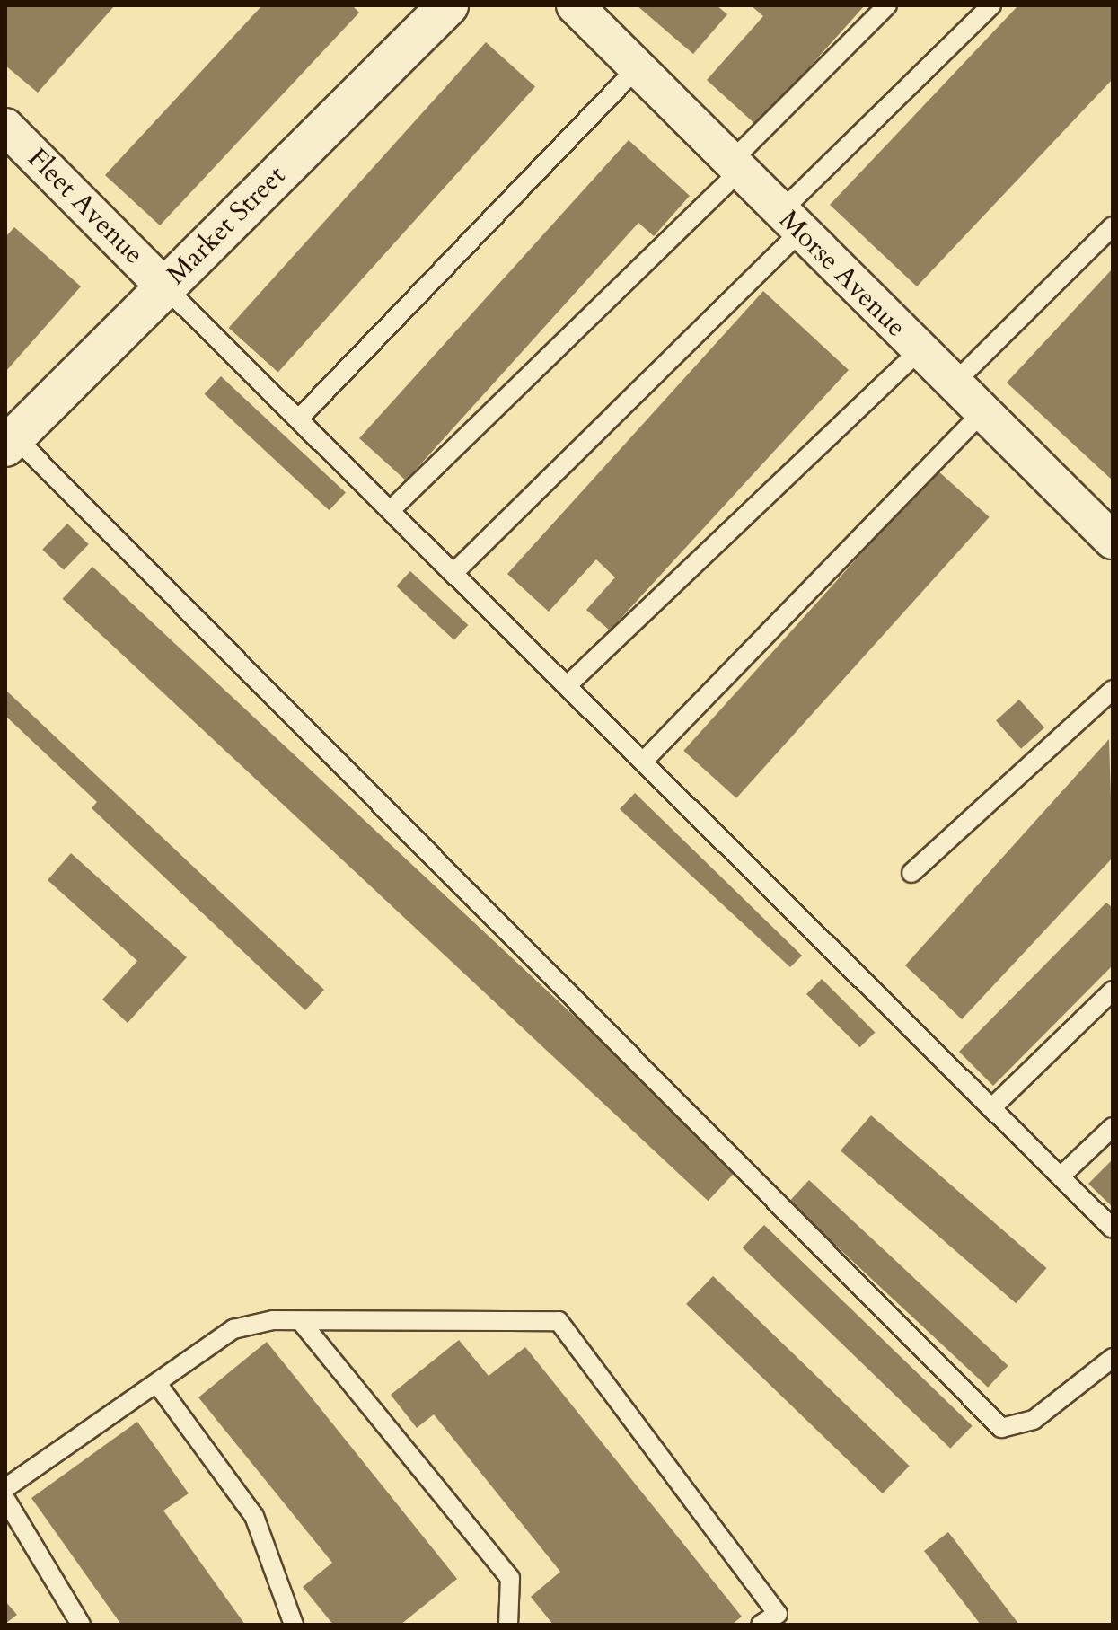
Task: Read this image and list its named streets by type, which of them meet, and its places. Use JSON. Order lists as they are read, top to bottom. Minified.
{"streets":{"street":["Fleet Avenue","Market Street","Morse Avenue"]},"crossings":[["Fleet Avenue","Market Street"]]}
